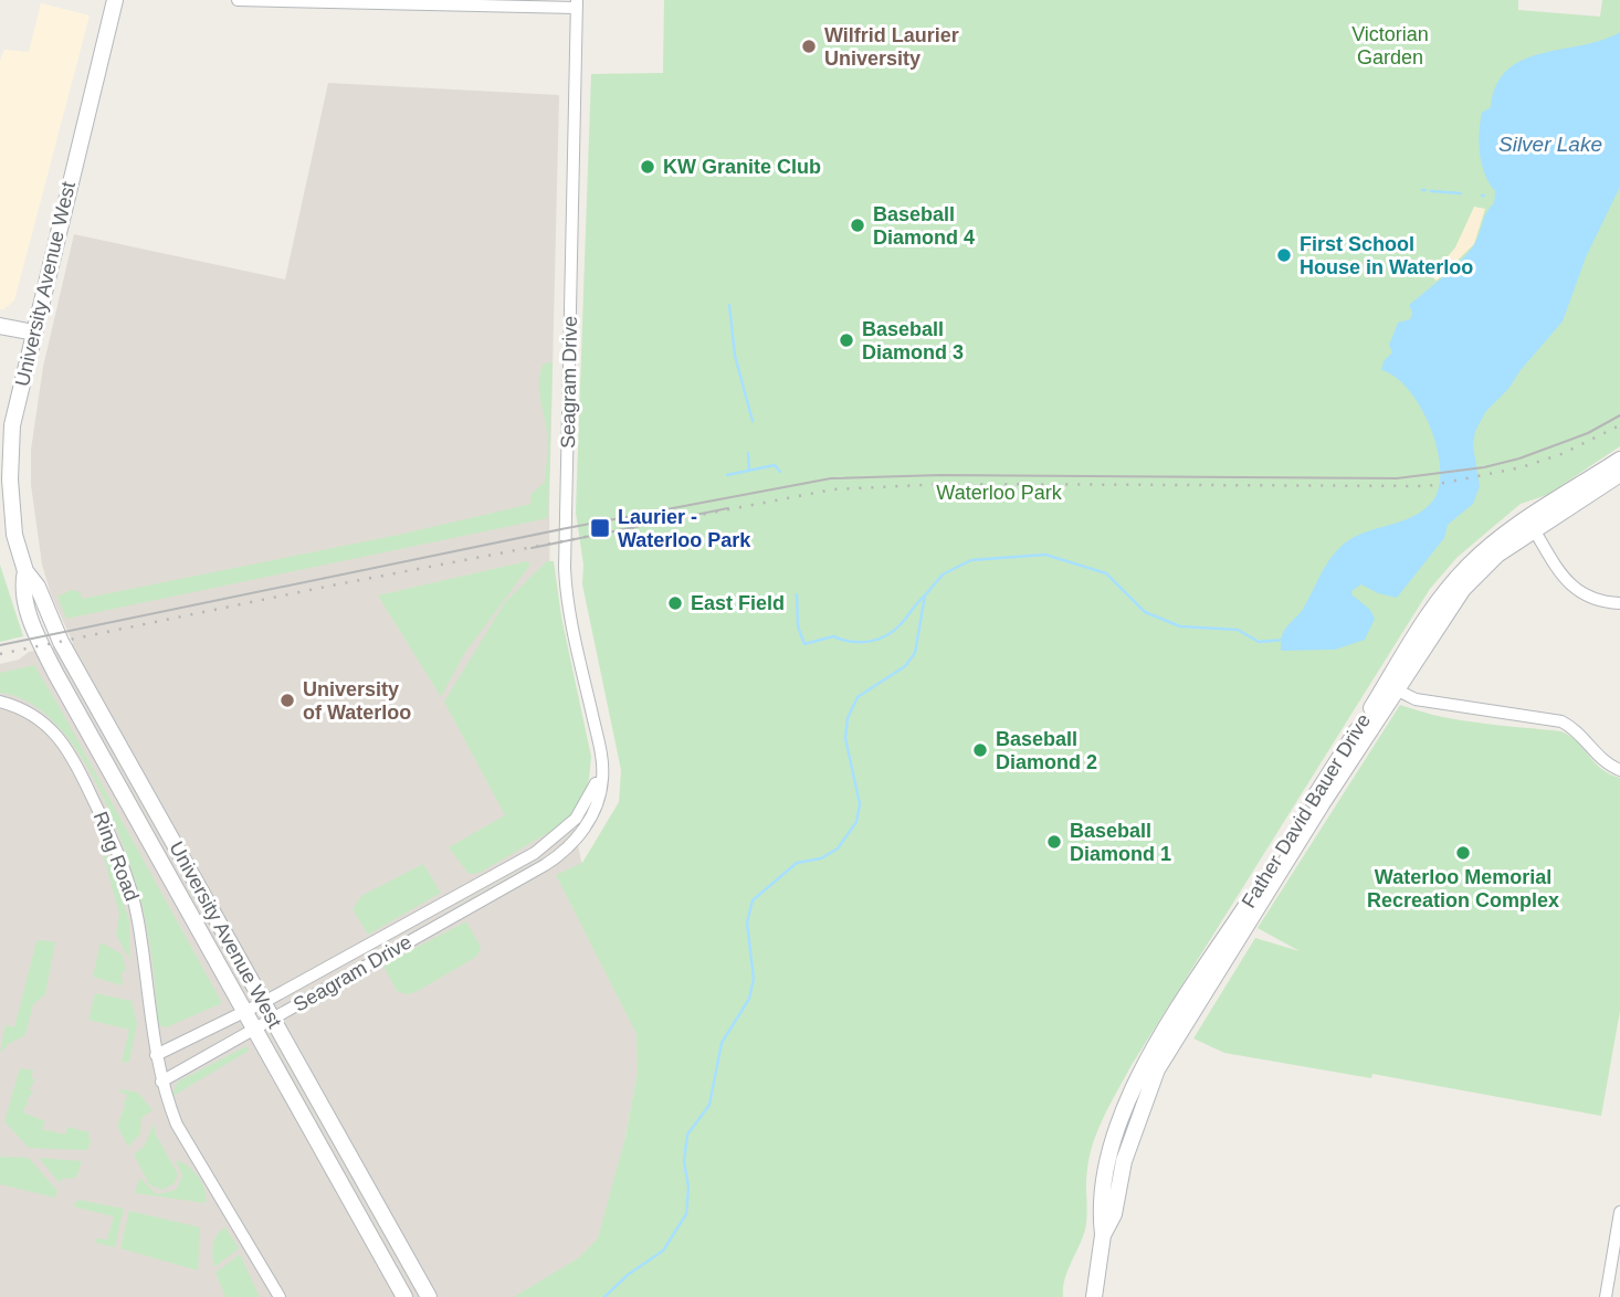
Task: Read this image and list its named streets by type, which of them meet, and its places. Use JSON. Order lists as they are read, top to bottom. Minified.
{"streets":{"main road":["University Avenue West","Father David Bauer Drive"],"street":["Seagram Drive","Ring Road"]},"crossings":[["University Avenue West","Seagram Drive"]],"water":["Silver Lake"],"parks":["Victorian Garden","Waterloo Park"],"places":{"other":["Wilfrid Laurier University","KW Granite Club","Baseball Diamond 4","First School House in Waterloo","Baseball Diamond 3","East Field","University of Waterloo","Baseball Diamond 2","Baseball Diamond 1","Waterloo Memorial Recreation Complex"],"transit":["Laurier - Waterloo Park"]}}
